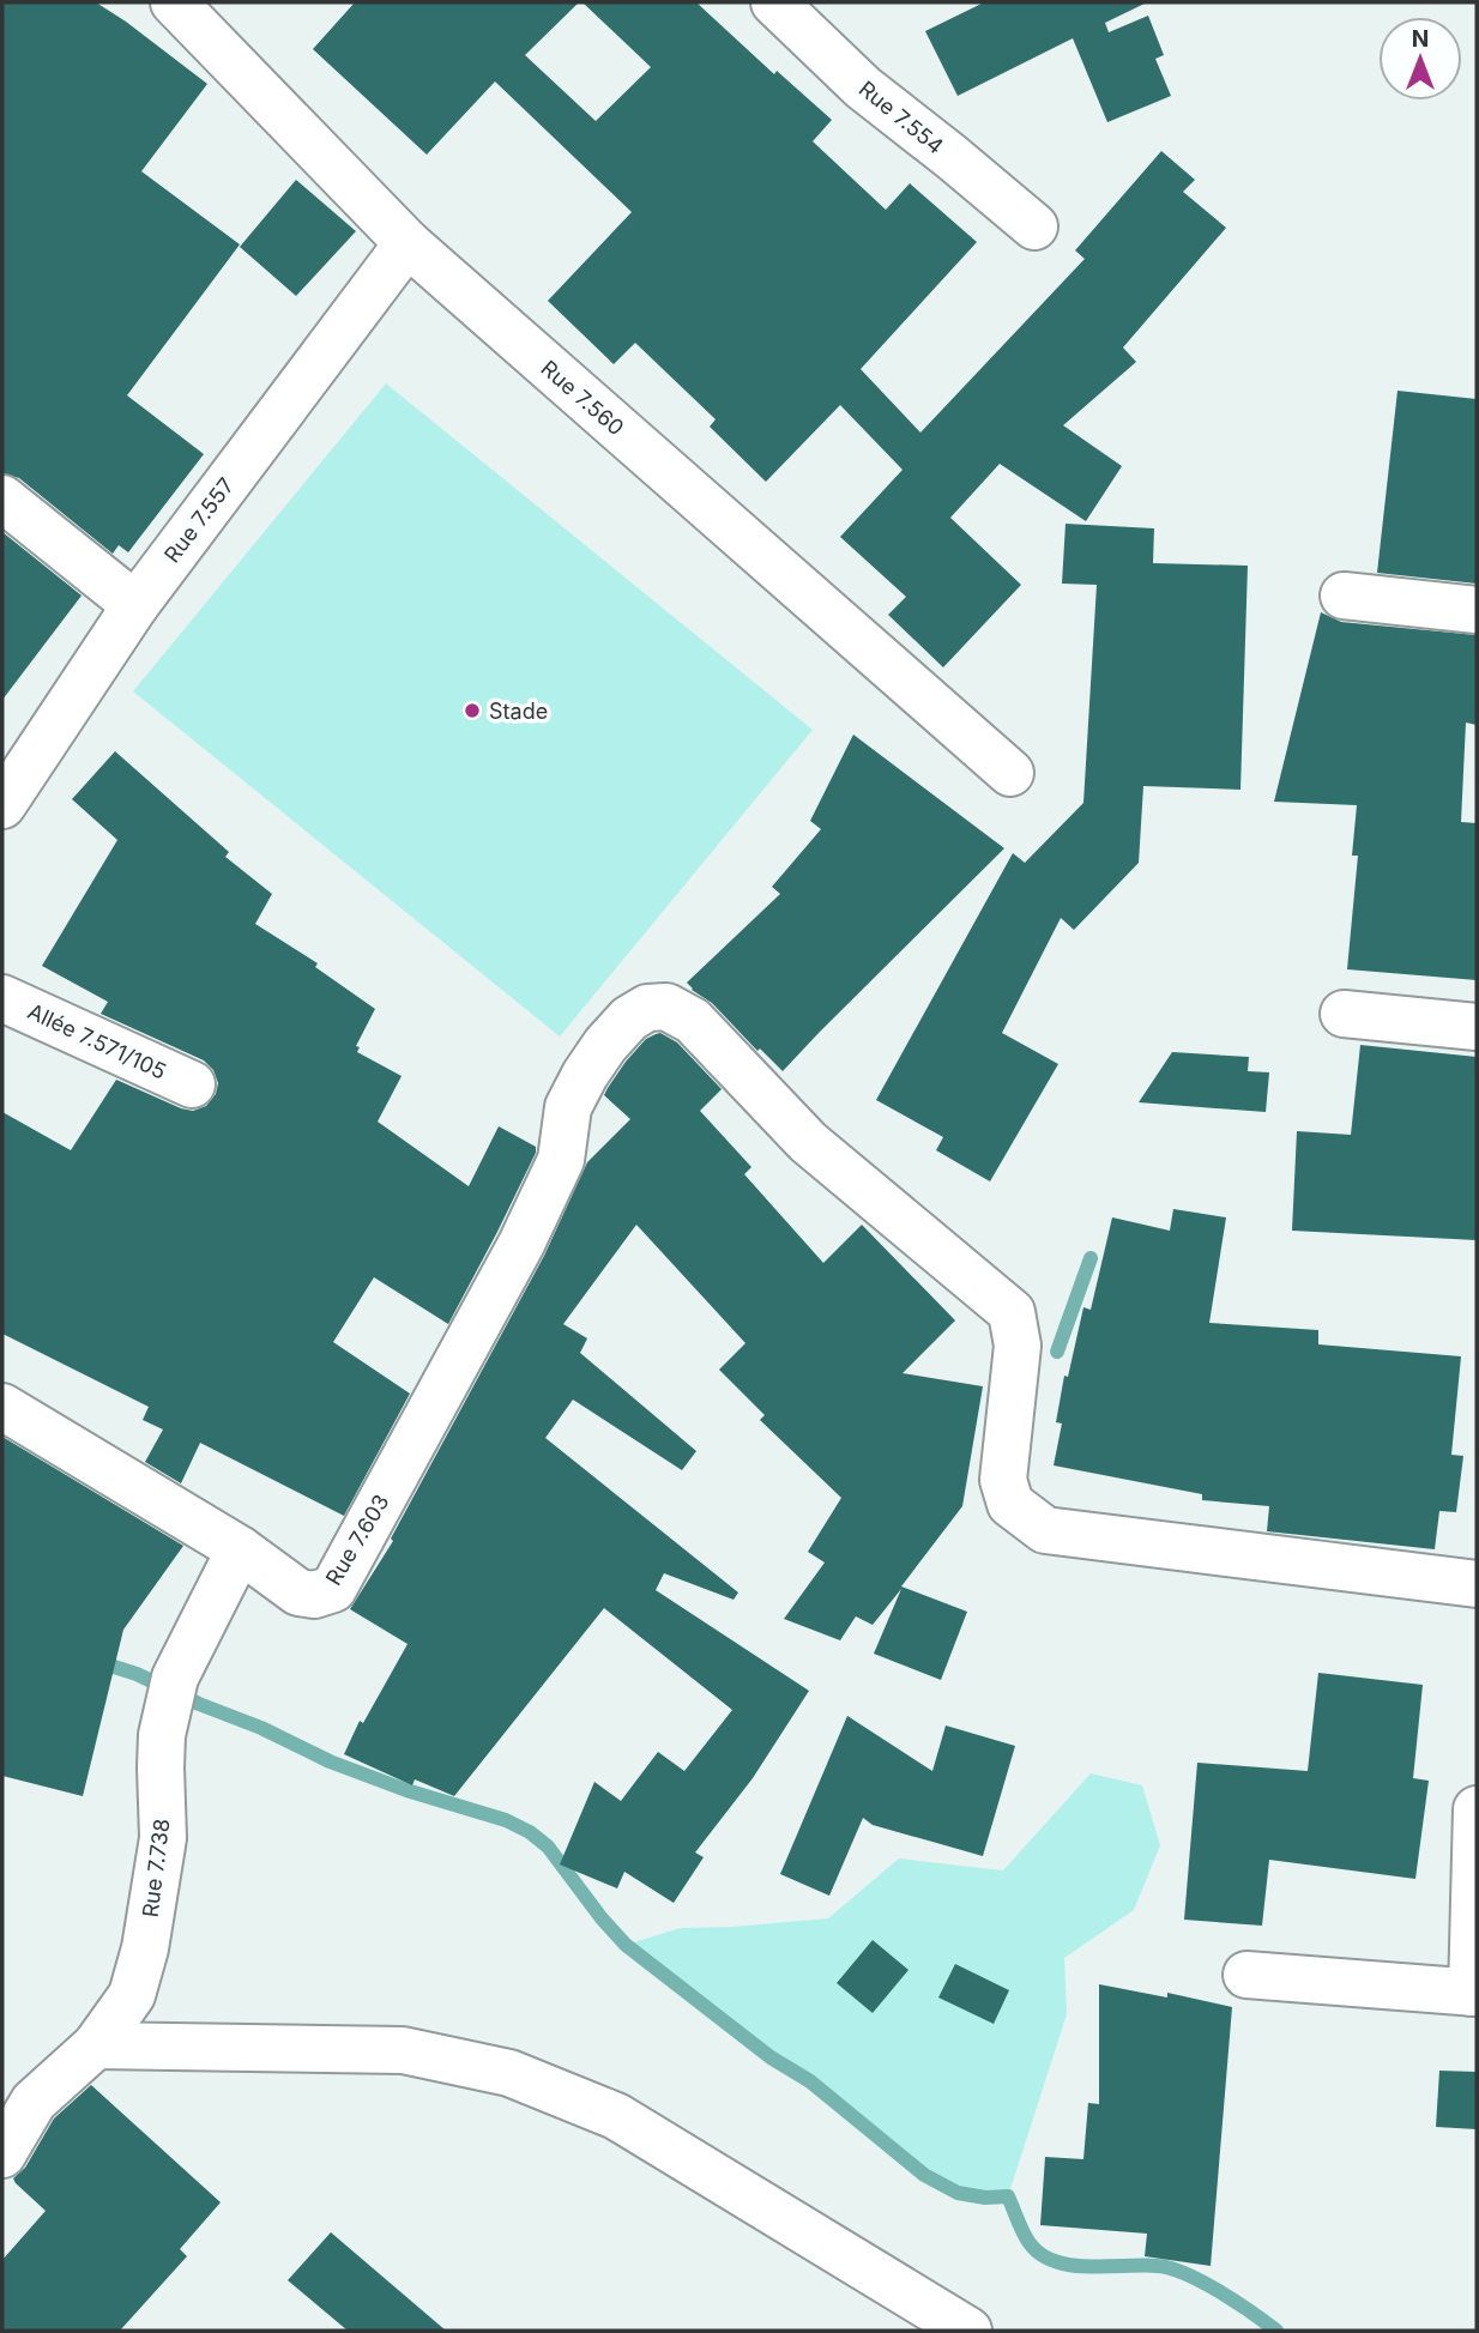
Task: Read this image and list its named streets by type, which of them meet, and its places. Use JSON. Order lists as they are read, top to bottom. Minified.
{"streets":{"street":["Rue 7.554","Rue 7.560","Rue 7.557","Allée 7.571/105","Rue 7.603","Rue 7.738"]},"crossings":[["Rue 7.560","Rue 7.557"],["Rue 7.603","Rue 7.738"]],"places":["Stade"],"north":"top"}
